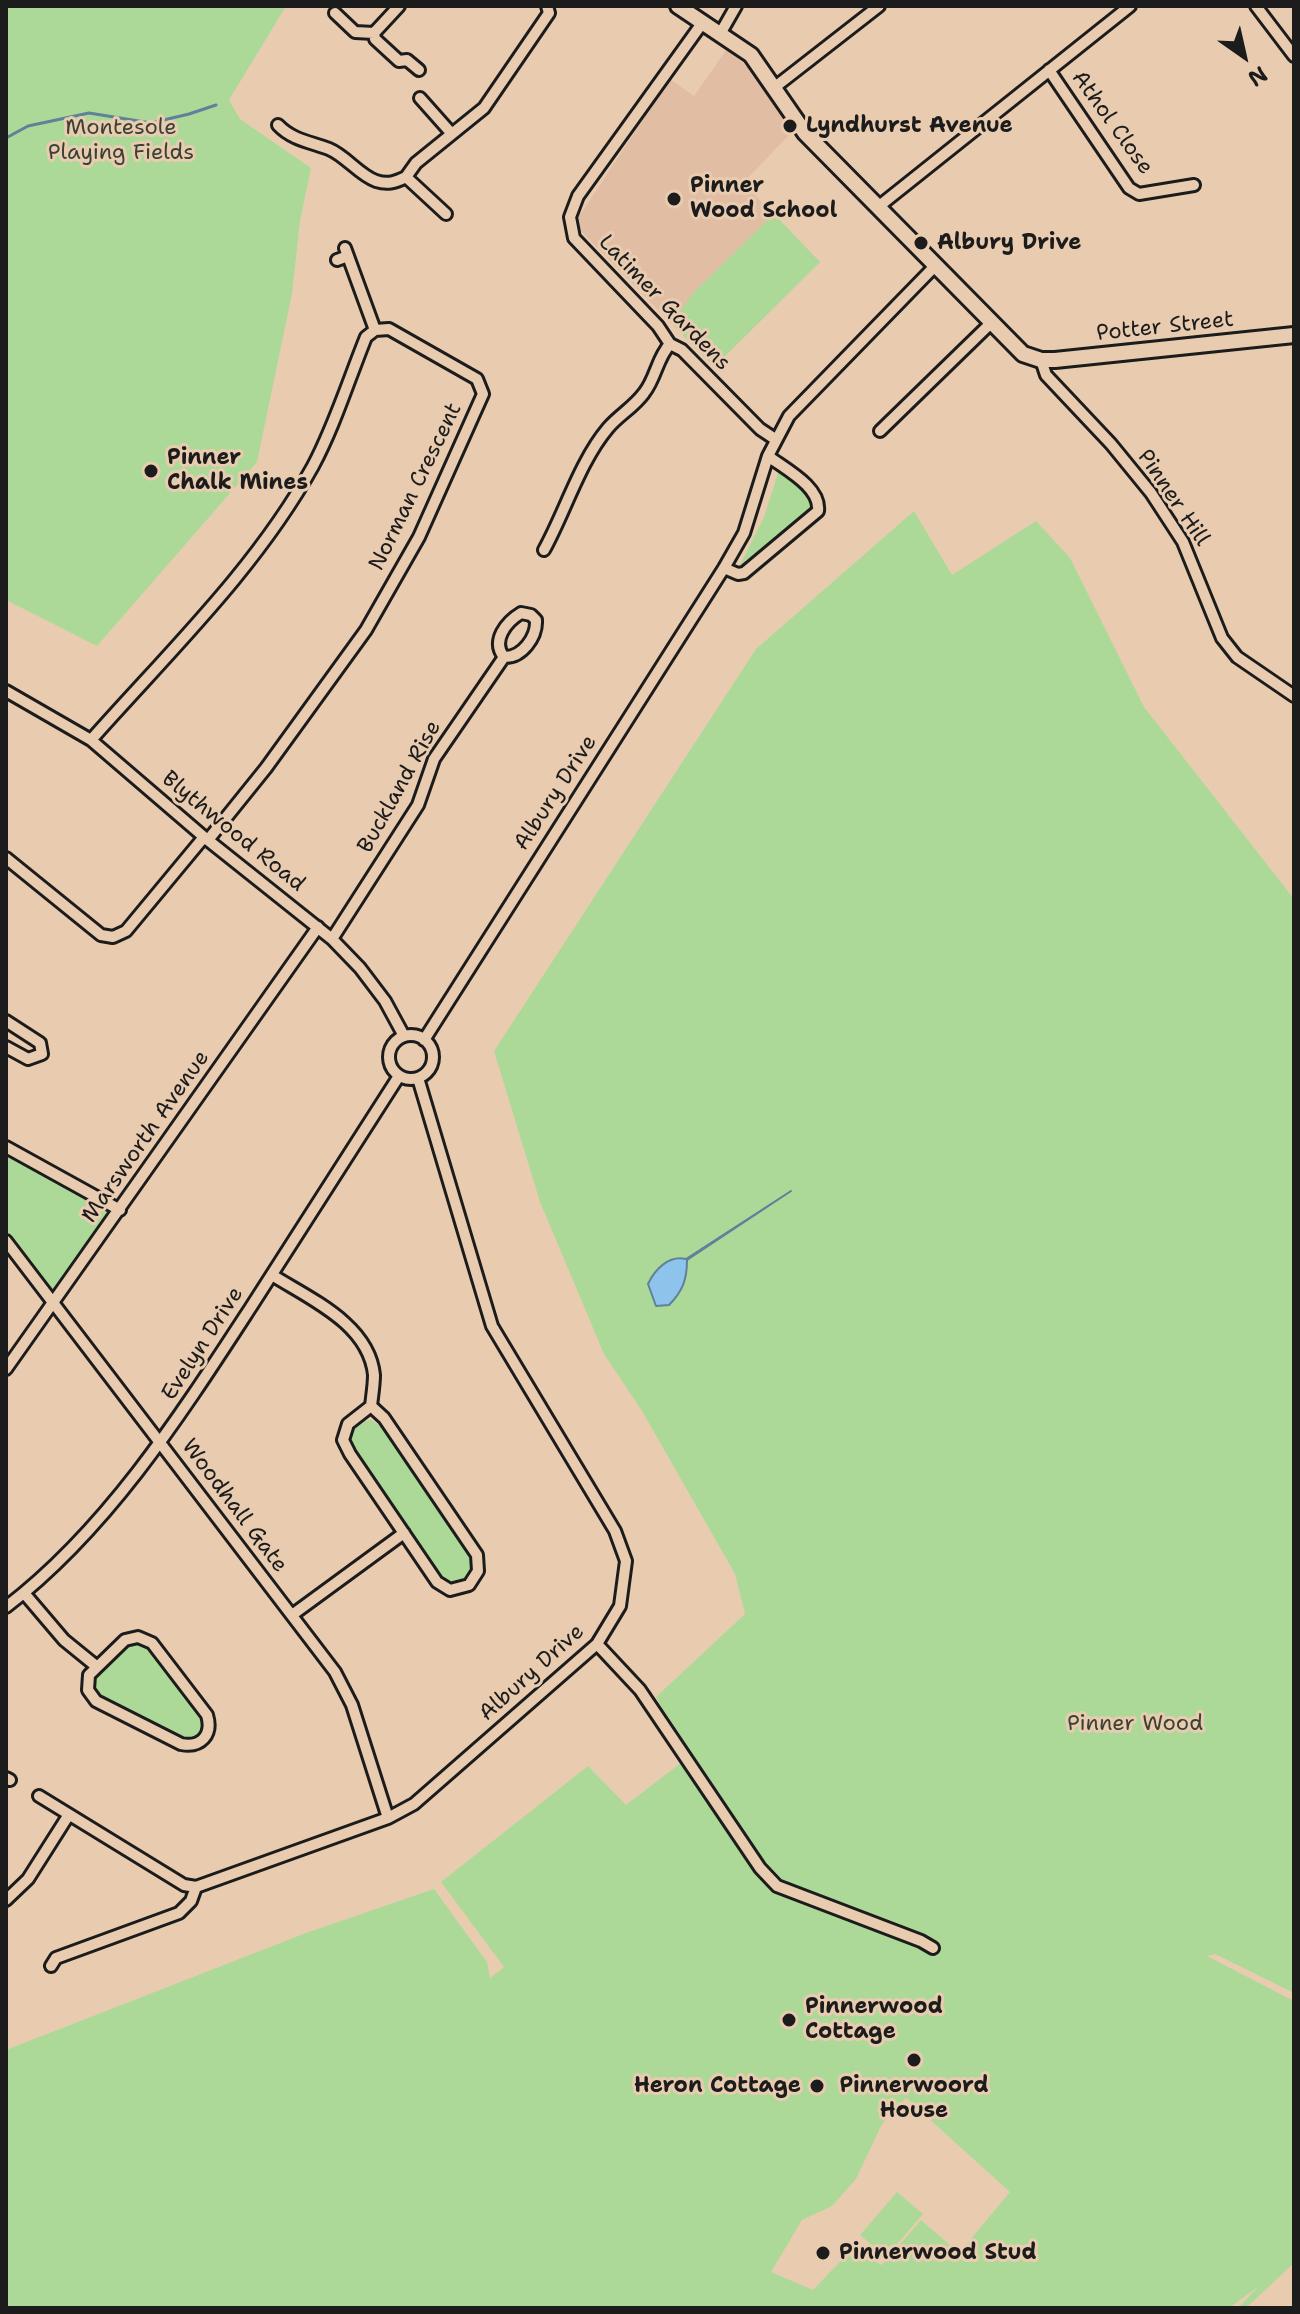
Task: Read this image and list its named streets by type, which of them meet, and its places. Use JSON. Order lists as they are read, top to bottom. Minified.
{"streets":{"street":["Athol Close","Latimer Gardens","Potter Street","Norman Crescent","Pinner Hill","Buckland Rise","Albury Drive","Blythwood Road","Marsworth Avenue","Evelyn Drive","Woodhall Gate"]},"crossings":[["Latimer Gardens","Albury Drive"],["Potter Street","Pinner Hill"],["Norman Crescent","Blythwood Road"],["Buckland Rise","Blythwood Road"],["Albury Drive","Blythwood Road"],["Albury Drive","Evelyn Drive"],["Albury Drive","Woodhall Gate"],["Blythwood Road","Marsworth Avenue"],["Blythwood Road","Evelyn Drive"],["Marsworth Avenue","Woodhall Gate"],["Evelyn Drive","Woodhall Gate"]],"parks":["Montesole Playing Fields","Pinner Wood"],"places":["Lyndhurst Avenue","Pinner Wood School","Albury Drive","Pinner Chalk Mines","Pinnerwood Cottage","Pinnerwoord House","Heron Cottage","Pinnerwood Stud"],"north":"bottom right"}
